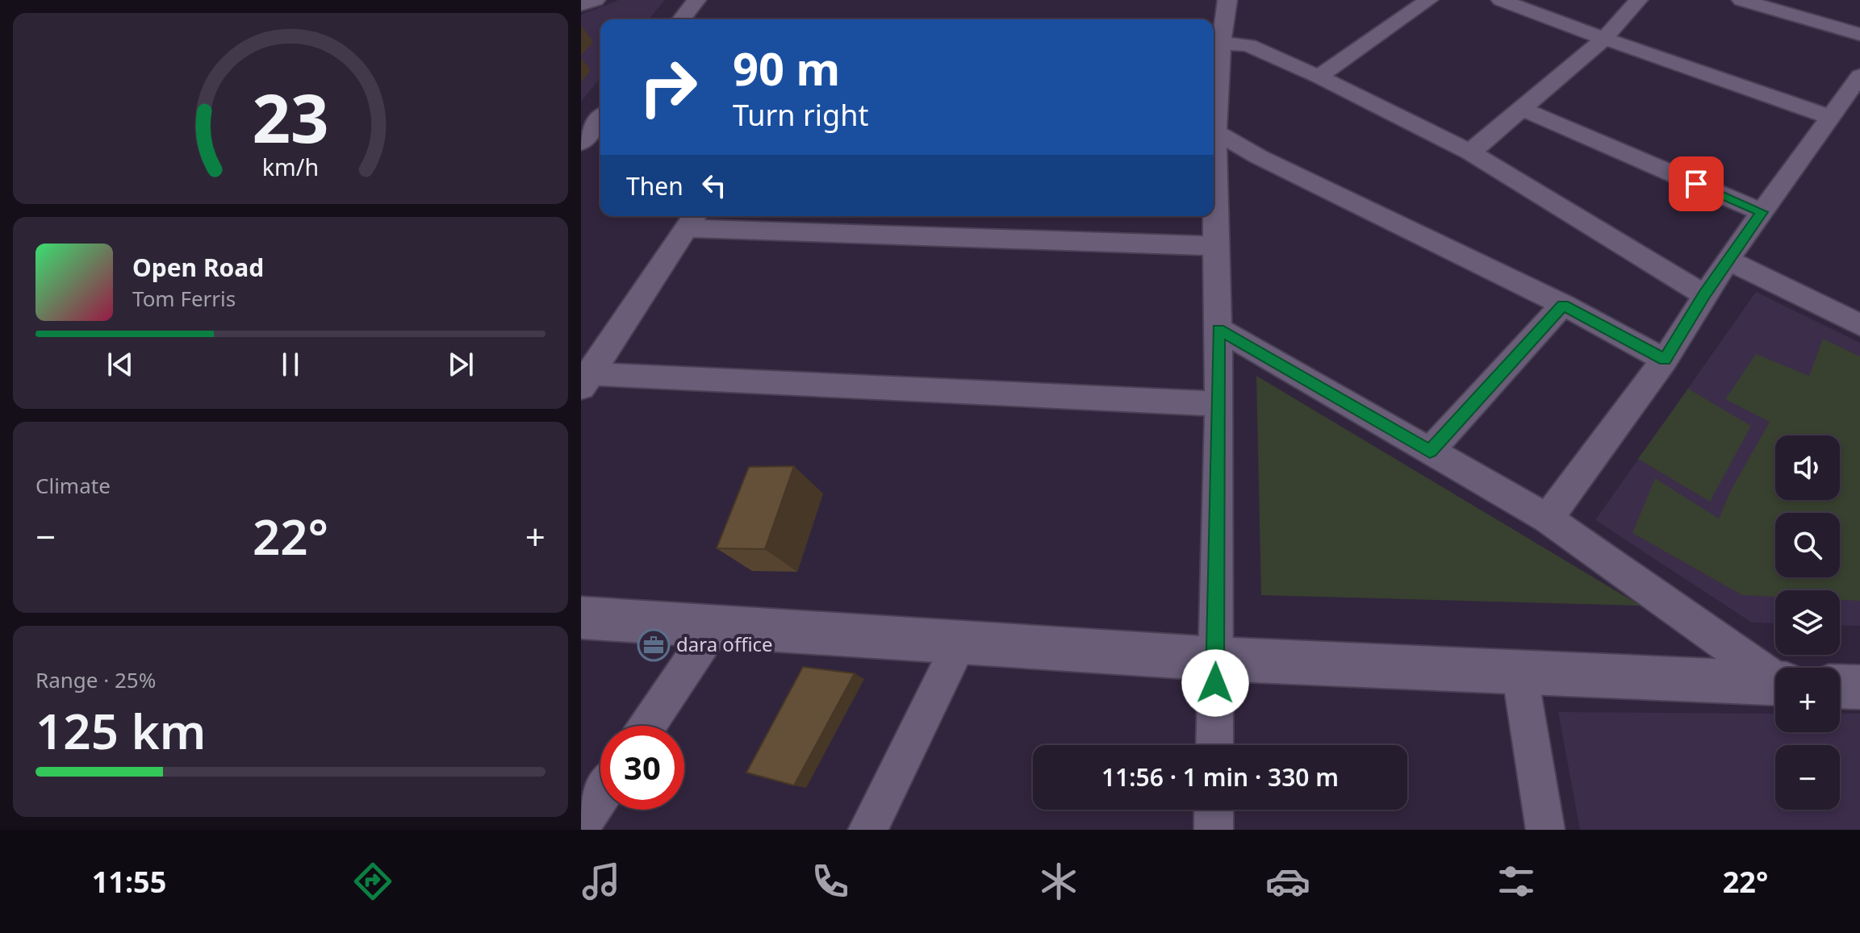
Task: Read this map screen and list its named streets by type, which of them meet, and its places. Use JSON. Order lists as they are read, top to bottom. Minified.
{"places":{"office":["dara office"]},"page":{"turn":["90 m","Turn right"],"then":"Then","song":["Open Road","Tom Ferris"],"tile":["Climate",["Range · 25%","125 km"]],"map_buttons":["+","−"],"heat":["−","22°","+"],"limit":"30","trip":"11:56 · 1 min · 330 m","tabs":["11:55","22°"],"gauge":["23","km/h"]}}
